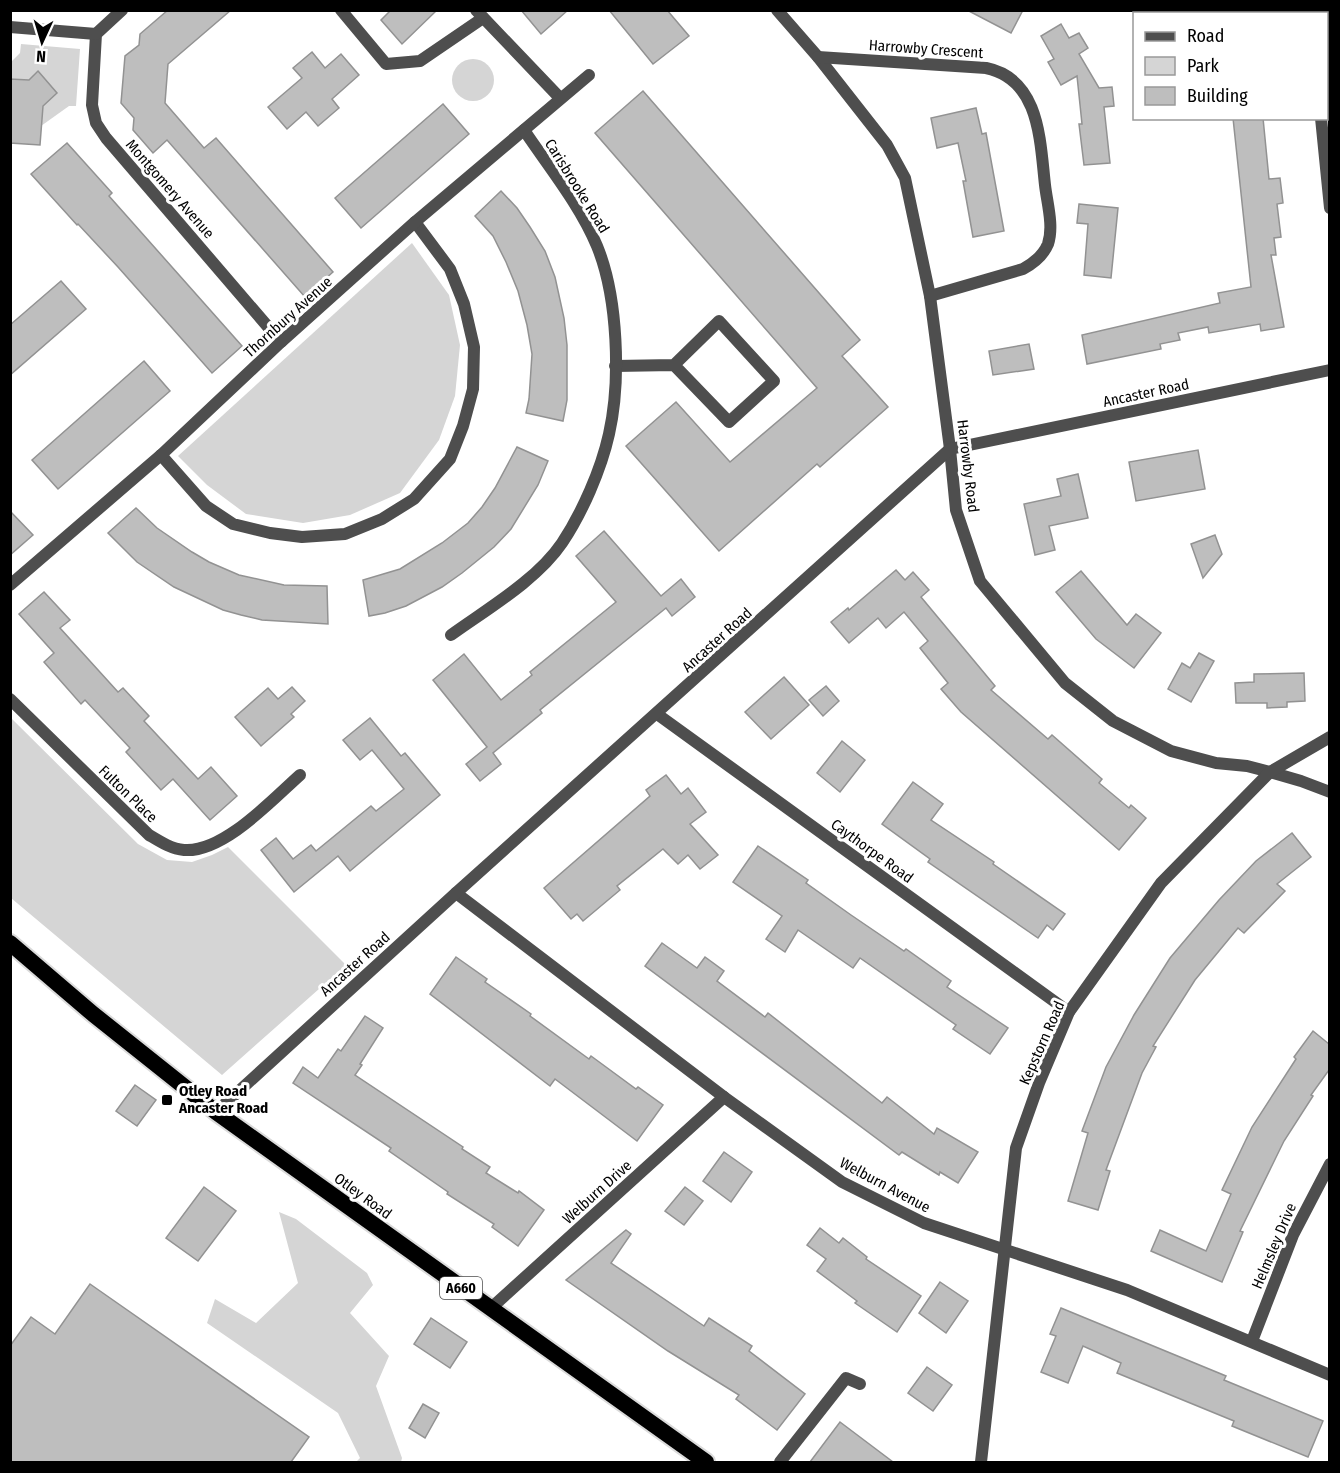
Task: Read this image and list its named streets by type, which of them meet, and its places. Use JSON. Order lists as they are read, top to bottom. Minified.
{"streets":{"highway":["Otley Road","A660"],"street":["Harrowby Crescent","Carisbrooke Road","Montgomery Avenue","Thornbury Avenue","Ancaster Road","Harrowby Road","Fulton Place","Caythorpe Road","Kepstorn Road","Welburn Avenue","Welburn Drive","Helmsley Drive"]},"crossings":[["Harrowby Crescent","Harrowby Road"],["Carisbrooke Road","Thornbury Avenue"],["Montgomery Avenue","Thornbury Avenue"],["Ancaster Road","Harrowby Road"],["Ancaster Road","Caythorpe Road"],["Ancaster Road","Welburn Avenue"],["Ancaster Road","Otley Road"],["Harrowby Road","Kepstorn Road"],["Caythorpe Road","Kepstorn Road"],["Kepstorn Road","Welburn Avenue"],["Welburn Avenue","Welburn Drive"],["Welburn Avenue","Helmsley Drive"],["Welburn Drive","Otley Road"]],"places":{"transit":["Otley Road Ancaster Road"]},"legend":["Road","Park","Building"],"north":"bottom"}
